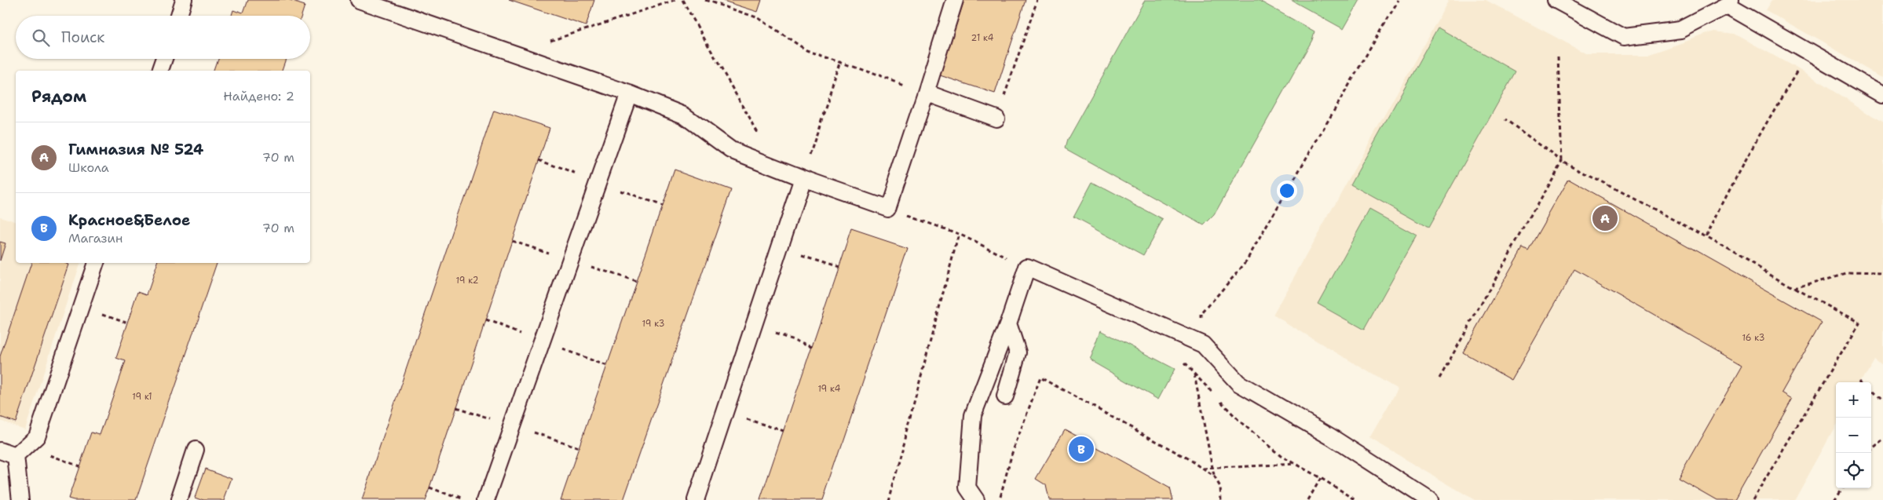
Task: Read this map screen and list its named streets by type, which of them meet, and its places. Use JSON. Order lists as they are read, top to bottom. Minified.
{"house_numbers":["21 к4","19 к2","19 к3","16 к3","19 к4","19 к1"],"page":{"search":"Поиск","heading":["Рядом","Найдено: 2"],"list":[{"mark":"A","name":"Гимназия № 524","note":"Школа","value":"70 m"},{"mark":"B","name":"Красное&Белое","note":"Магазин","value":"70 m"}],"pins":["A","B"],"map_buttons":["+","−"]}}
